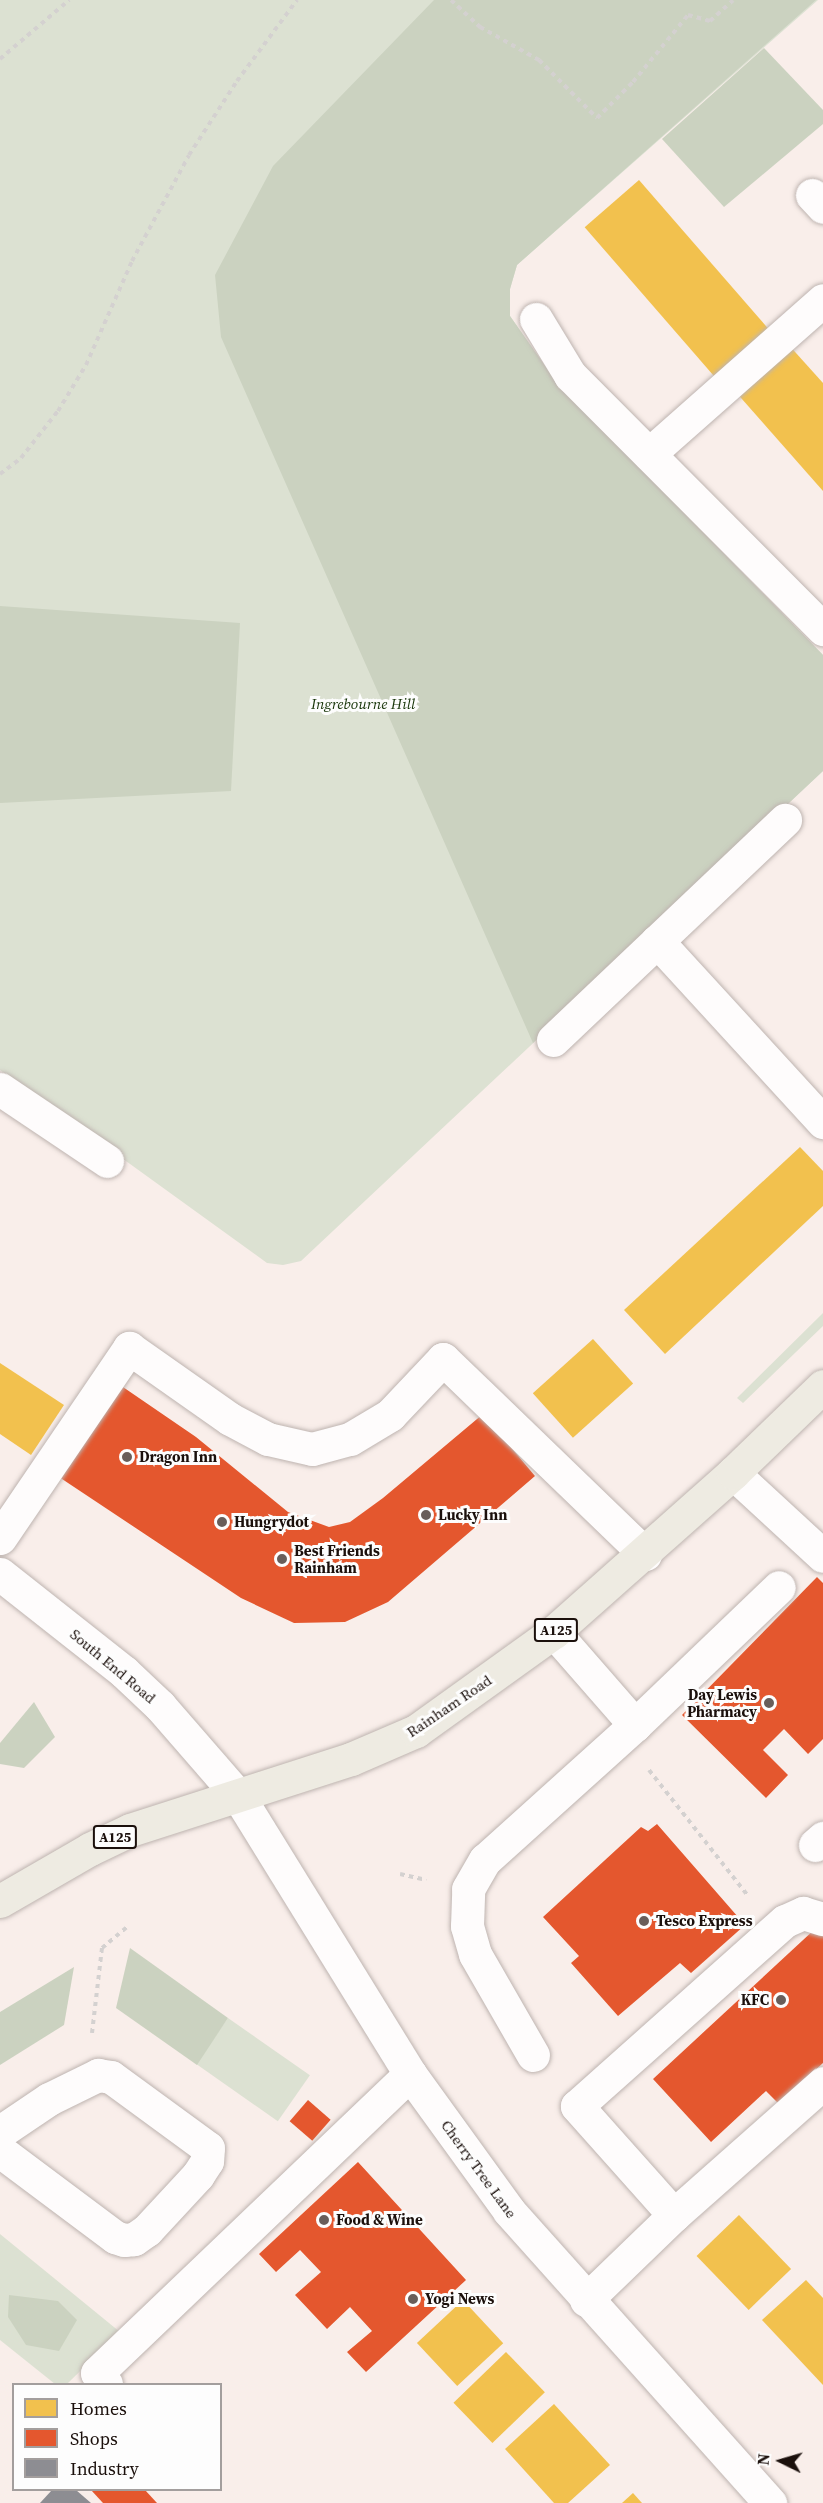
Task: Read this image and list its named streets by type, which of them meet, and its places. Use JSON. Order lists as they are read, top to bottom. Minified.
{"streets":{"main road":["A125","Rainham Road"],"street":["South End Road","Cherry Tree Lane"]},"crossings":[["South End Road","Rainham Road"],["South End Road","Cherry Tree Lane"],["Rainham Road","Cherry Tree Lane"]],"parks":["Ingrebourne Hill"],"places":["Dragon Inn","Lucky Inn","Hungrydot","Best Friends Rainham","Day Lewis Pharmacy","Tesco Express","KFC","Food & Wine","Yogi News"],"legend":["Homes","Shops","Industry"],"north":"left"}
